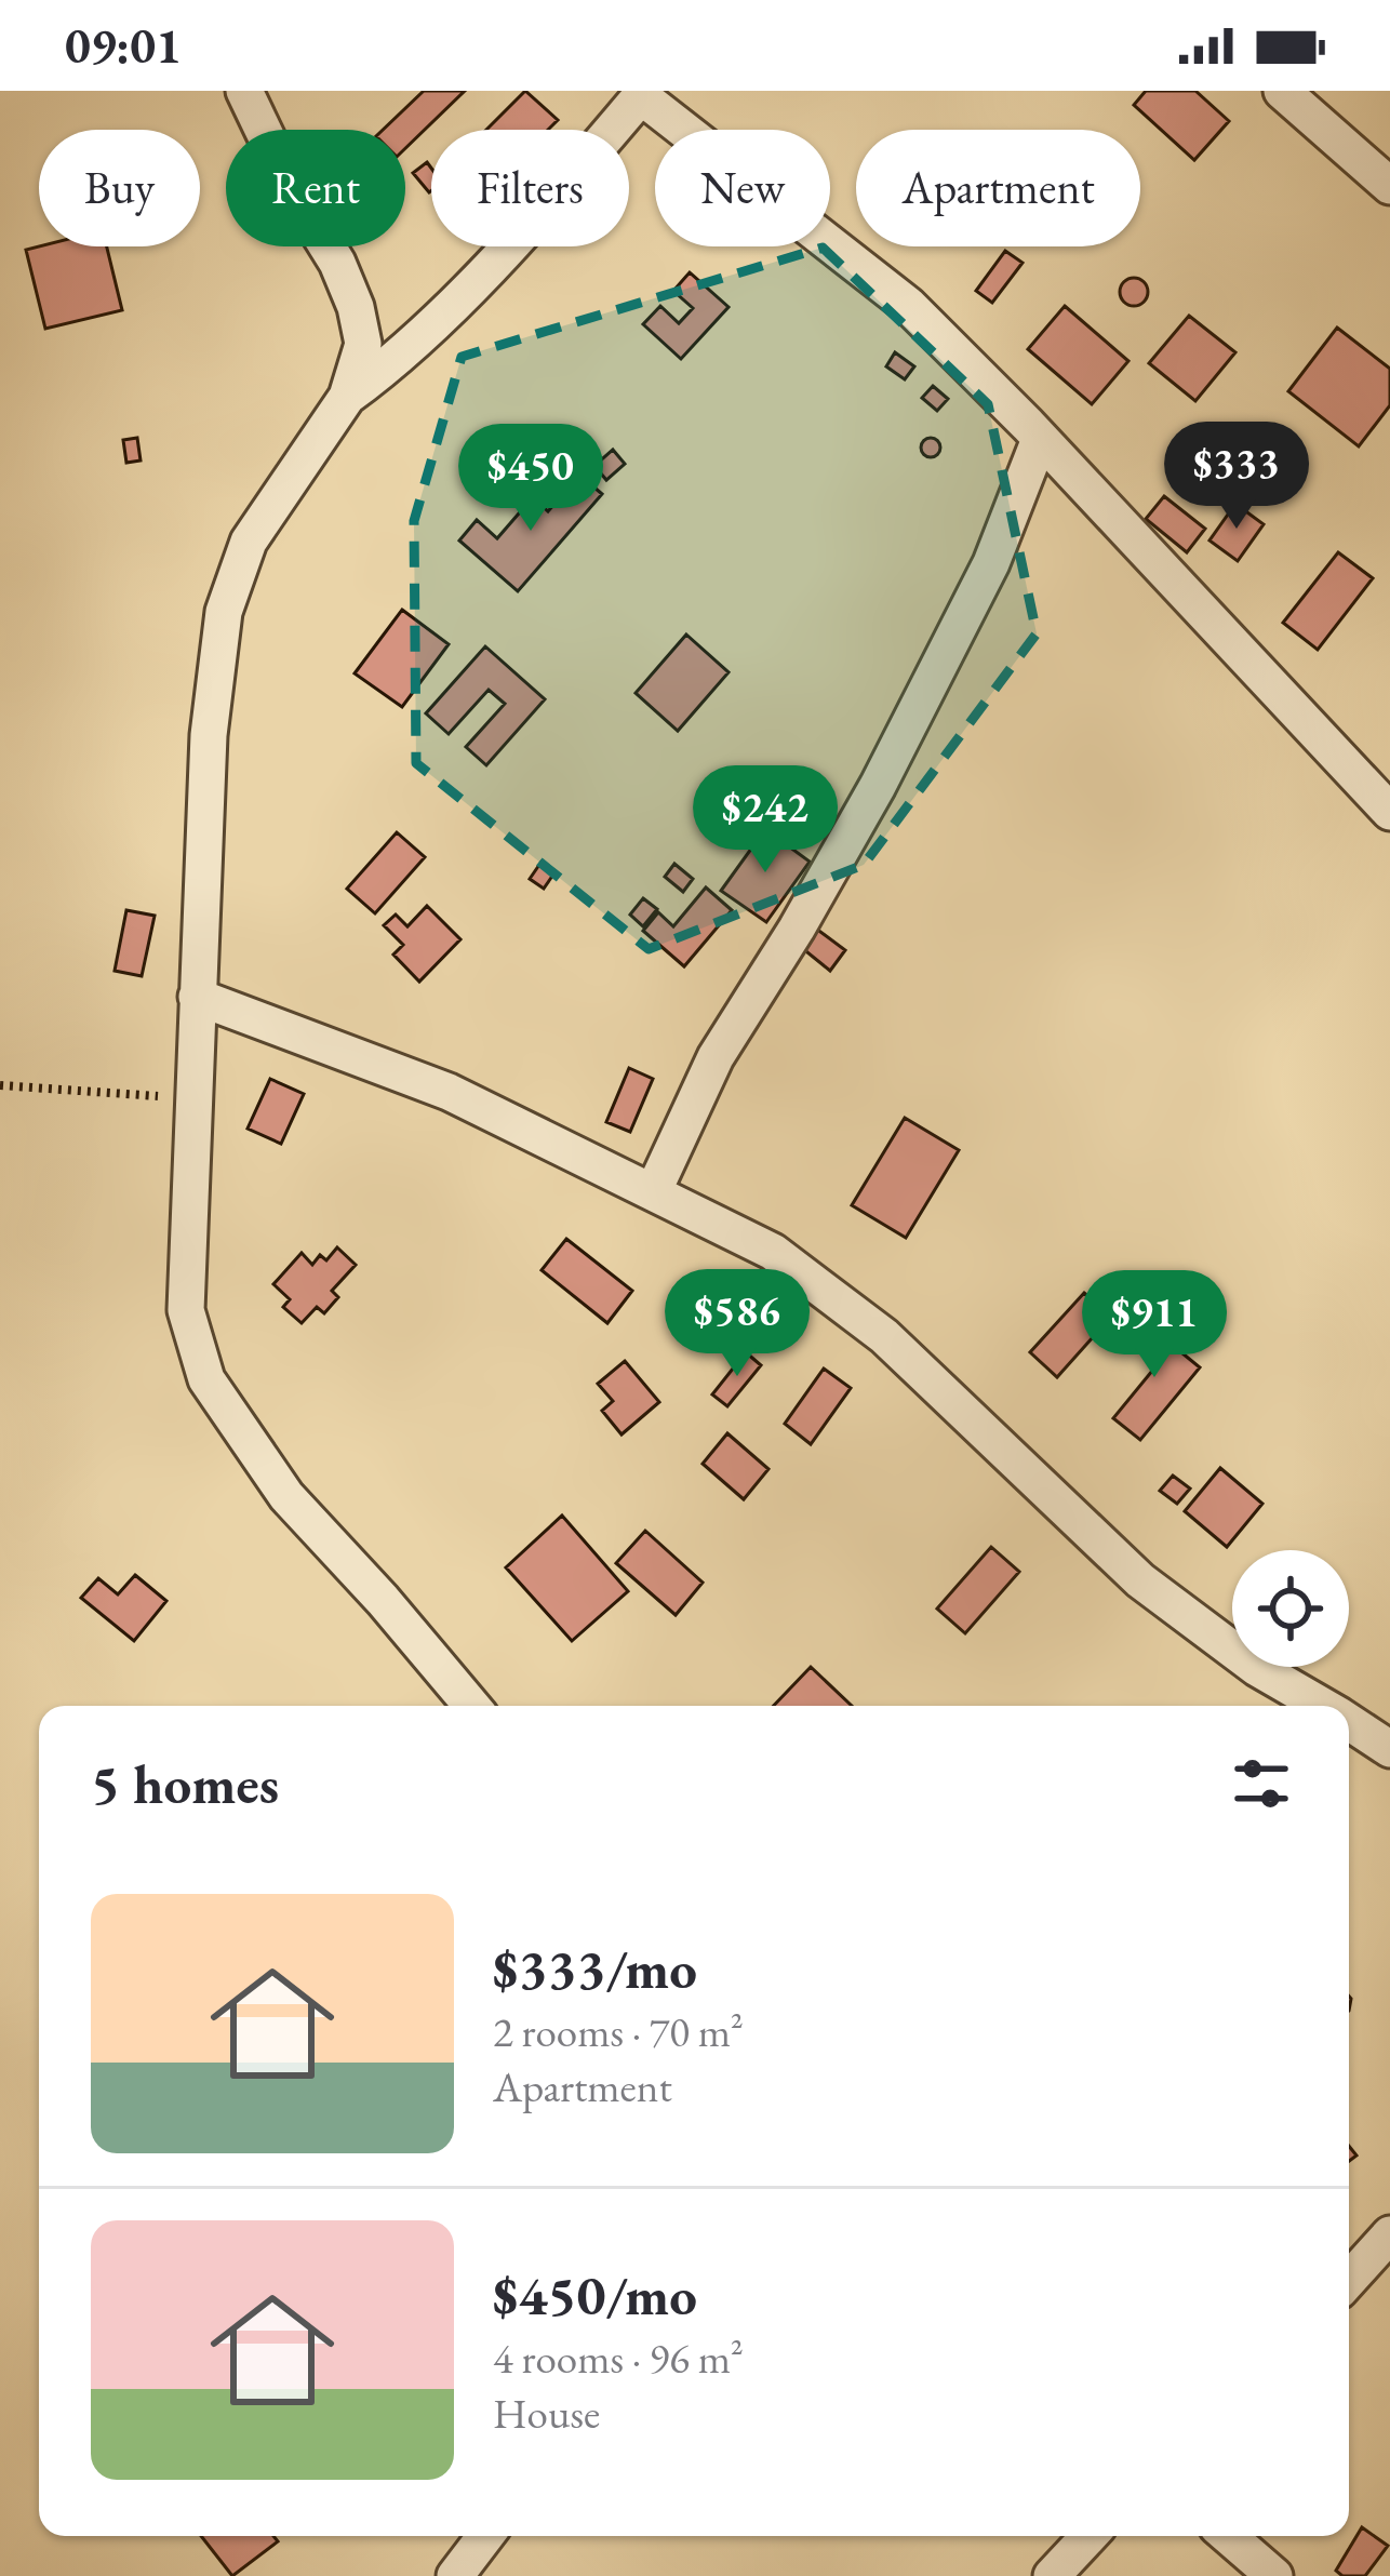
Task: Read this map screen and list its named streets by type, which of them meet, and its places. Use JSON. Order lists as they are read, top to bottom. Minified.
{"page":{"status":"09:01","chip":["Buy","Rent","Filters","New","Apartment"],"price":["$333","$450","$242","$586","$911"],"heading":"5 homes","list":[{"name":"$333/mo","note":"2 rooms · 70 m² · Apartment"},{"name":"$450/mo","note":"4 rooms · 96 m² · House"}]}}
